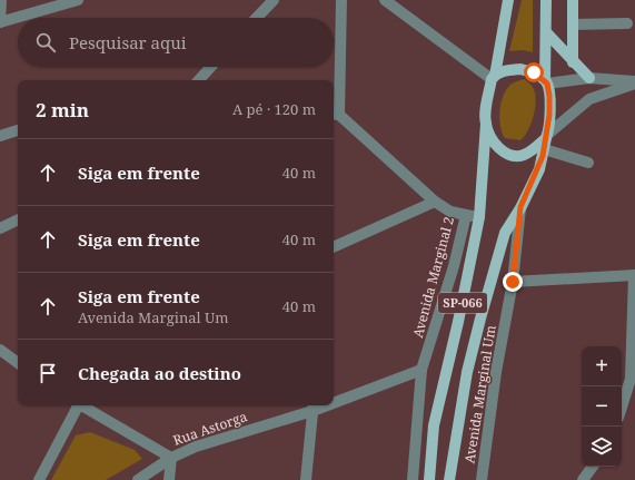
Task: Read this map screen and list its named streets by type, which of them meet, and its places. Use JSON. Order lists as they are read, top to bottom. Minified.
{"streets":{"main road":["SP-066"],"street":["Avenida Marginal 2","Avenida Marginal Um","Rua Astorga"]},"crossings":[["Avenida Marginal 2","Rua Astorga"],["SP-066","Avenida Marginal Um"]],"page":{"search":"Pesquisar aqui","heading":["2 min","A pé · 120 m"],"list":[["Siga em frente","40 m"],["Siga em frente","40 m"],["Siga em frente","Avenida Marginal Um","40 m"],"Chegada ao destino"],"map_buttons":["+","−"]}}
